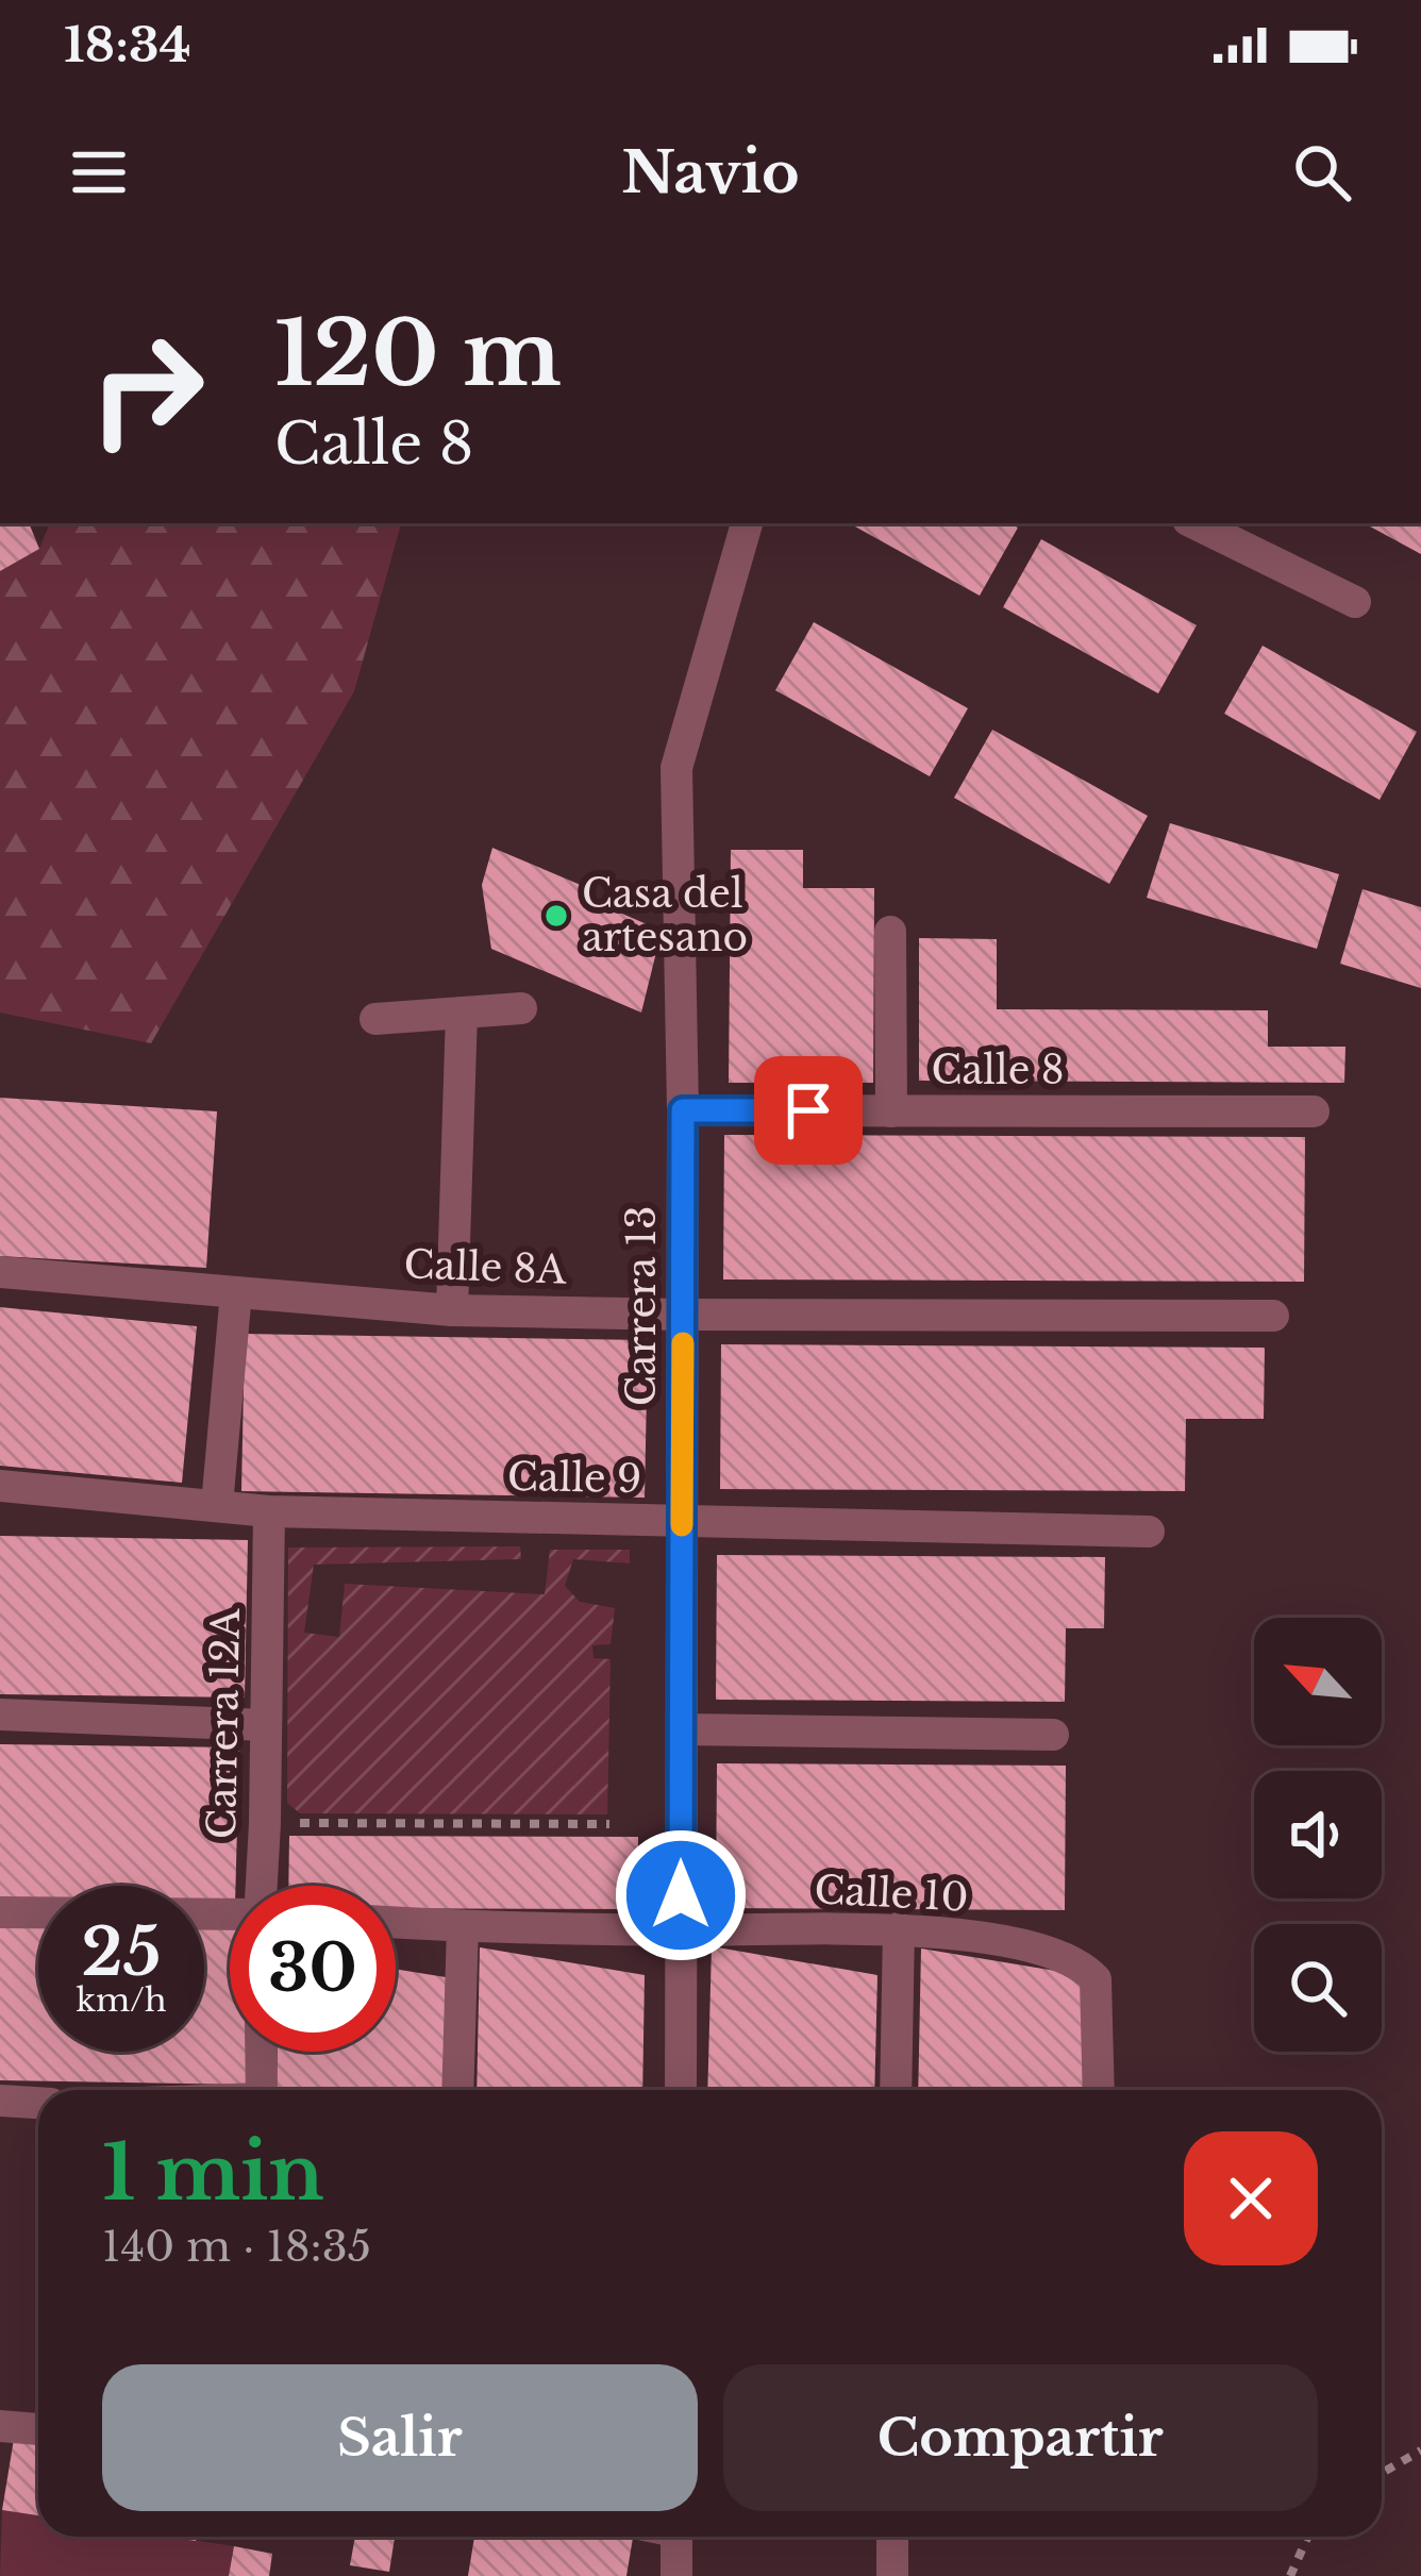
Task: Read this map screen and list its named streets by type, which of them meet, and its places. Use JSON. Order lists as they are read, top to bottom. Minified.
{"streets":{"street":["Calle 8","Calle 8A","Carrera 13","Calle 9","Carrera 12A","Calle 10"]},"crossings":[["Calle 8","Carrera 13"],["Calle 8A","Carrera 13"],["Carrera 13","Calle 9"],["Carrera 13","Calle 10"],["Calle 9","Carrera 12A"]],"places":["Casa del artesano"],"north":"top left","page":{"status":"18:34","header":"Navio","turn":["120 m","Calle 8"],"speed":"25 km/h","limit":"30","heading":["1 min","140 m · 18:35"],"buttons":["Salir","Compartir"]}}
